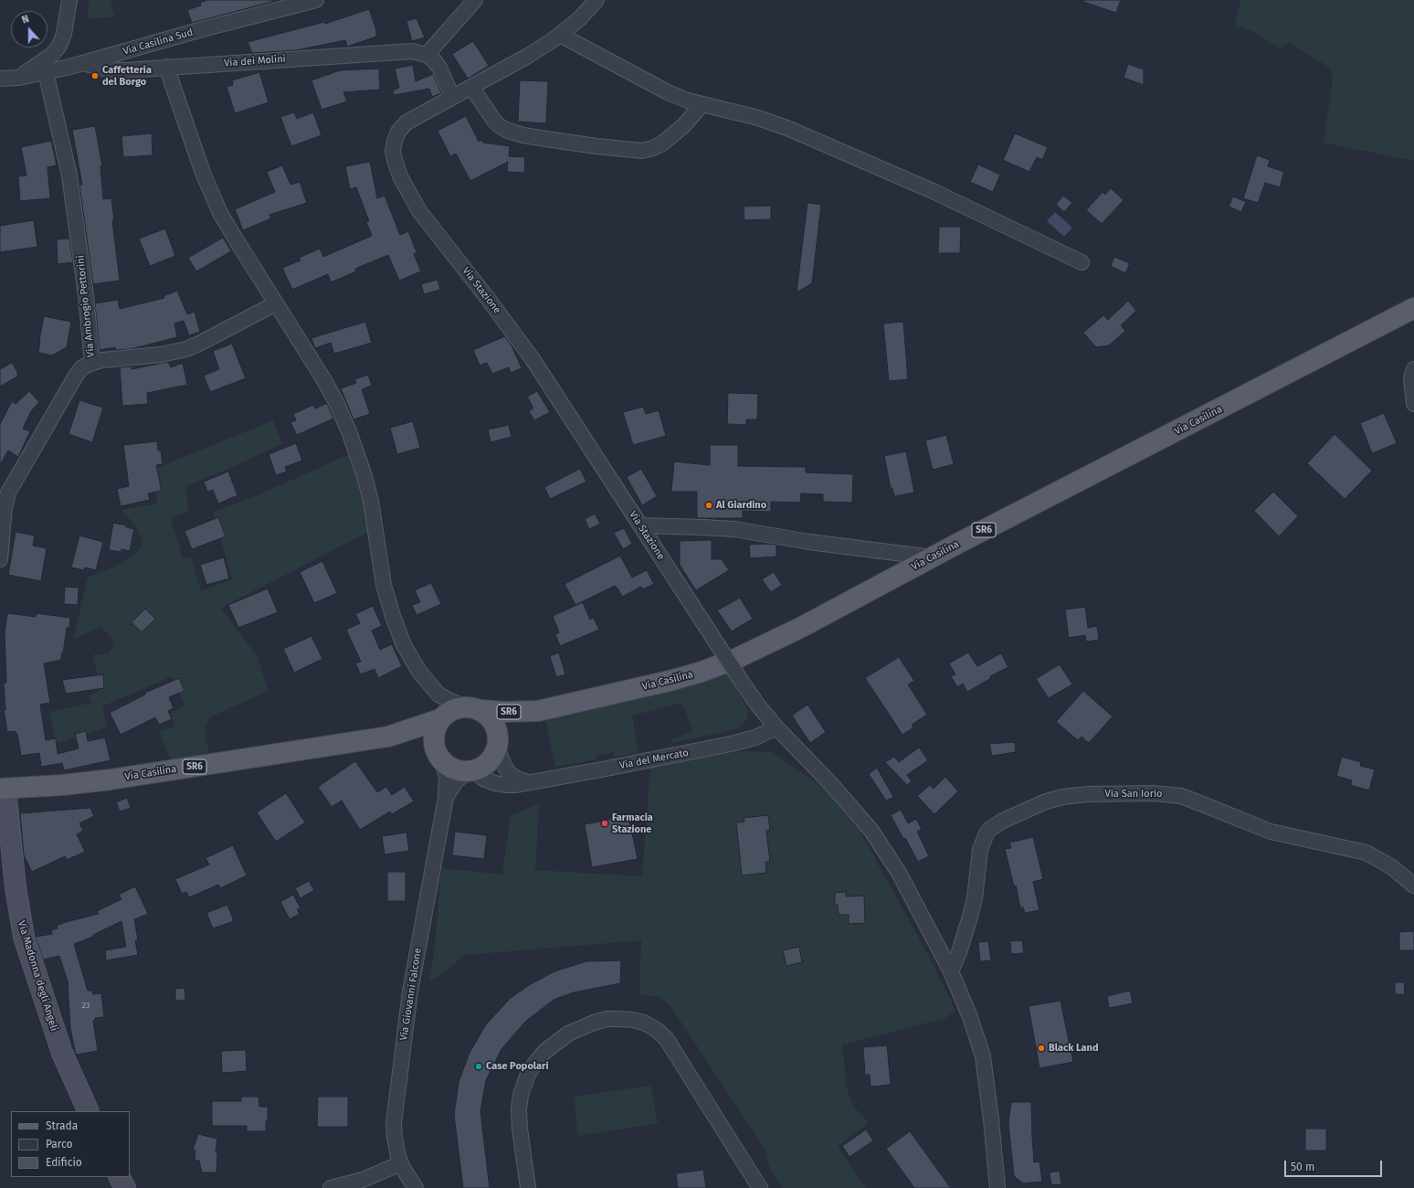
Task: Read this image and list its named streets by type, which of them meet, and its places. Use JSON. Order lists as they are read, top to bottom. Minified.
{"streets":{"main road":["Via Casilina","SR6"],"street":["Via Casilina Sud","Via dei Molini","Via Stazione","Via Ambrogio Pettorini","Via del Mercato","Via San Iorio","Via Madonna degli Angeli","Via Giovanni Falcone"]},"crossings":[["Via Casilina Sud","Via dei Molini"],["Via Casilina Sud","Via Ambrogio Pettorini"],["Via Stazione","Via del Mercato"],["Via Stazione","Via San Iorio"],["Via Casilina","Via del Mercato"],["Via Casilina","Via Madonna degli Angeli"],["Via Casilina","Via Giovanni Falcone"],["Via del Mercato","Via Giovanni Falcone"]],"places":["Caffetteria del Borgo","Al Giardino","Farmacia Stazione","Black Land","Case Popolari"],"house_numbers":["23"],"legend":["Strada","Parco","Edificio"],"scale_bar":"50 m","north":"top"}
